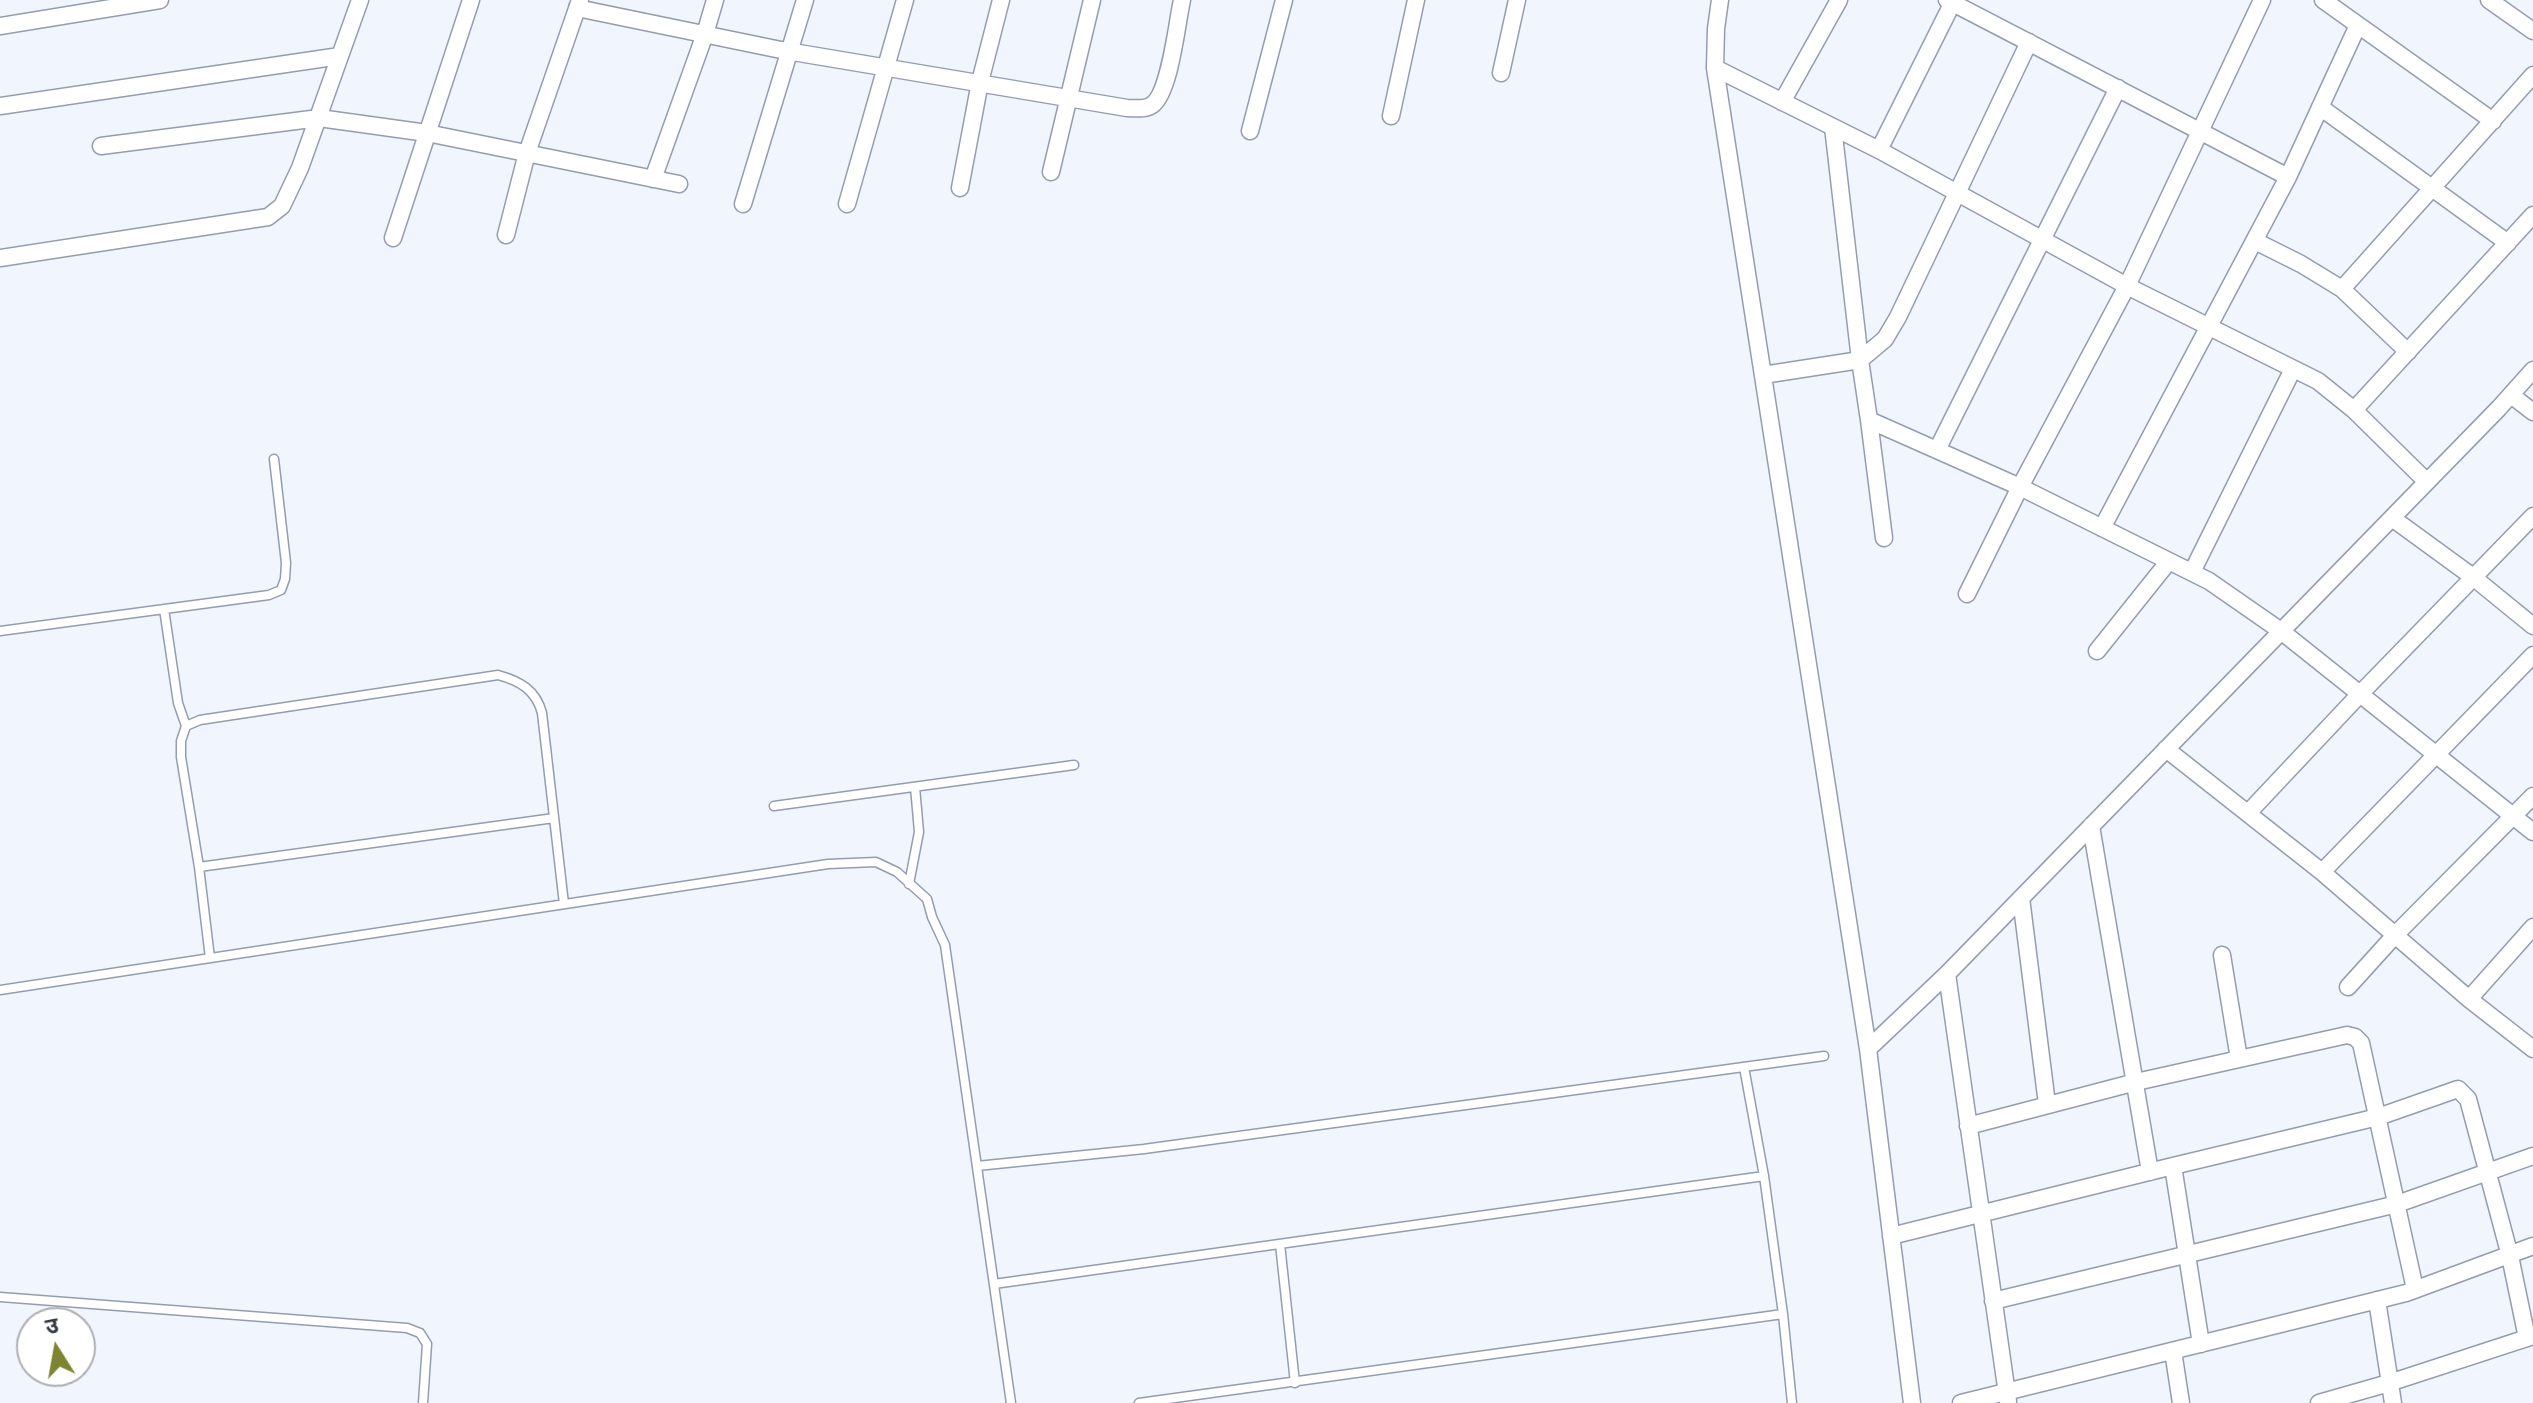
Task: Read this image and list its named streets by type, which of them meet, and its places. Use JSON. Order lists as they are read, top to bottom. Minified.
{"north":"top"}
